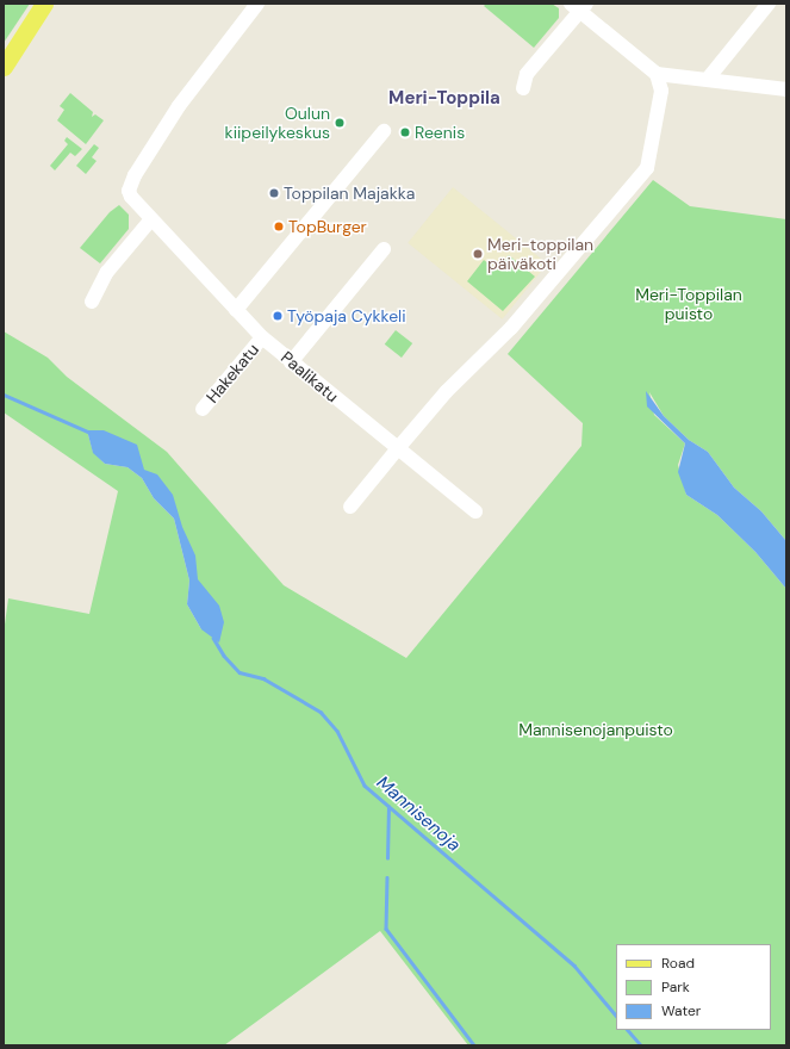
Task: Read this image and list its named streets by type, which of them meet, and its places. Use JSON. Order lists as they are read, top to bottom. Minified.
{"streets":{"street":["Hakekatu","Paalikatu"]},"crossings":[["Hakekatu","Paalikatu"]],"districts":["Meri-Toppila"],"water":["Mannisenoja"],"parks":["Meri-Toppilan puisto","Mannisenojanpuisto"],"places":["Oulun kiipeilykeskus","Reenis","Toppilan Majakka","TopBurger","Meri-toppilan päiväkoti","Työpaja Cykkeli"],"legend":["Road","Park","Water"]}
